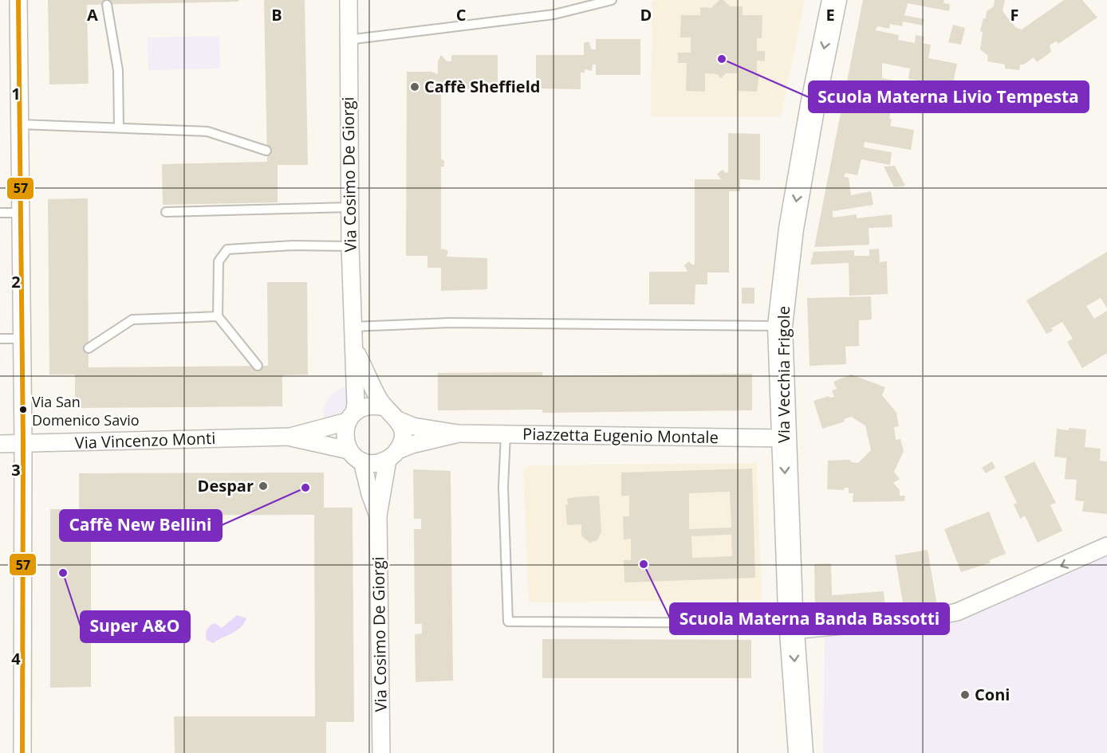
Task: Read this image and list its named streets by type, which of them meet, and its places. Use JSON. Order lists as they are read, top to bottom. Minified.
{"streets":{"street":["Via Cosimo De Giorgi","Via Vecchia Frigole","Piazzetta Eugenio Montale","Via Vincenzo Monti"]},"crossings":[["Via Cosimo De Giorgi","Piazzetta Eugenio Montale"],["Via Cosimo De Giorgi","Via Vincenzo Monti"],["Via Vecchia Frigole","Piazzetta Eugenio Montale"],["Piazzetta Eugenio Montale","Via Vincenzo Monti"]],"one_way":["Via Vecchia Frigole"],"places":["Scuola Materna Livio Tempesta","Caffè Sheffield","Via San Domenico Savio","Despar","Caffè New Bellini","Scuola Materna Banda Bassotti","Super A&O","Coni"],"lines":["transit line 57"],"grid":{"columns":["A","B","C","D","E","F"],"rows":["1","2","3","4"]}}
